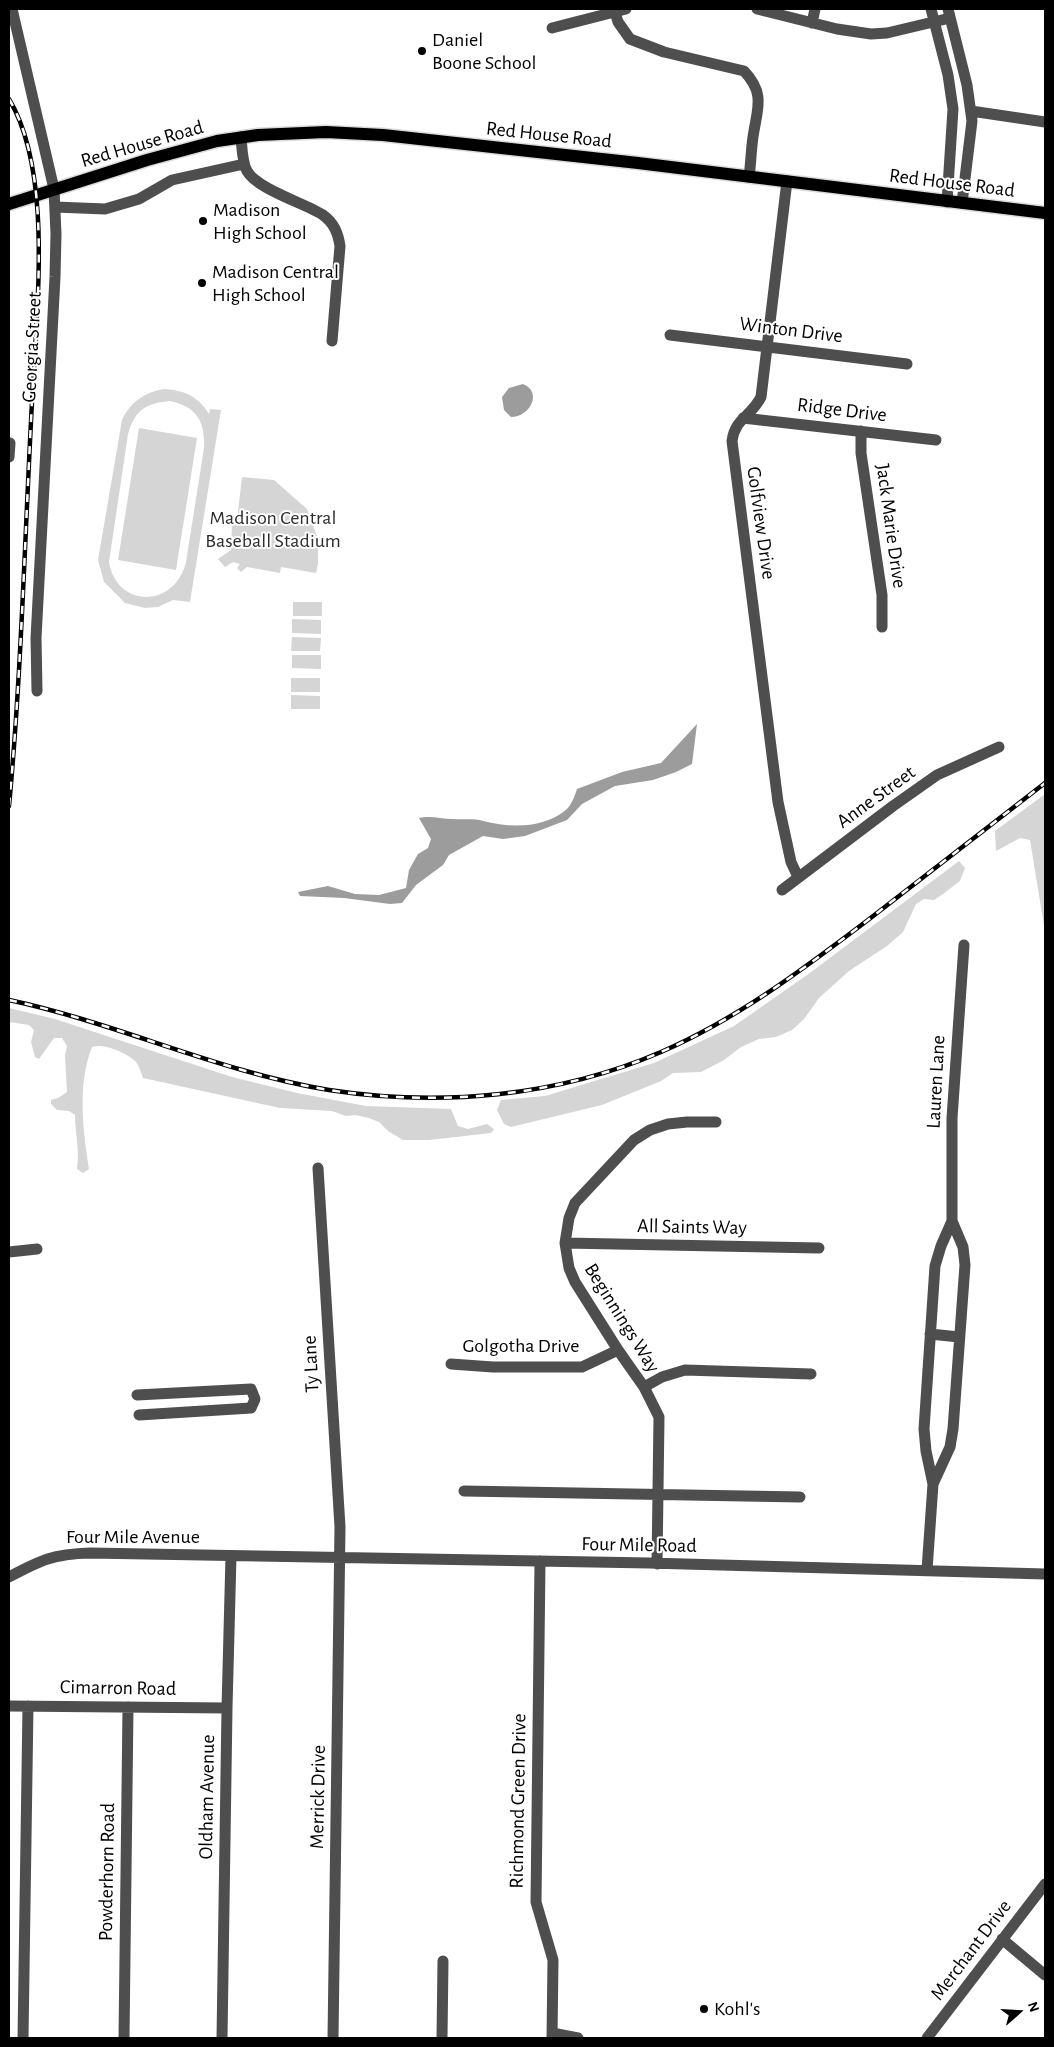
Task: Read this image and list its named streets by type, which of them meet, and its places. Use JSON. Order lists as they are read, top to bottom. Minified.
{"streets":{"main road":["Red House Road"],"street":["Winton Drive","Georgia Street","Ridge Drive","Golfview Drive","Jack Marie Drive","Anne Street","Lauren Lane","All Saints Way","Beginnings Way","Golgotha Drive","Ty Lane","Four Mile Avenue","Four Mile Road","Cimarron Road","Oldham Avenue","Merrick Drive","Richmond Green Drive","Powderhorn Road","Merchant Drive"]},"crossings":[["Red House Road","Georgia Street"],["Red House Road","Golfview Drive"],["Winton Drive","Golfview Drive"],["Ridge Drive","Golfview Drive"],["Ridge Drive","Jack Marie Drive"],["Golfview Drive","Anne Street"],["Lauren Lane","Four Mile Road"],["All Saints Way","Beginnings Way"],["Beginnings Way","Golgotha Drive"],["Beginnings Way","Four Mile Road"],["Ty Lane","Four Mile Road"],["Ty Lane","Merrick Drive"],["Four Mile Avenue","Four Mile Road"],["Four Mile Avenue","Oldham Avenue"],["Four Mile Road","Oldham Avenue"],["Four Mile Road","Merrick Drive"],["Four Mile Road","Richmond Green Drive"],["Cimarron Road","Oldham Avenue"],["Cimarron Road","Powderhorn Road"]],"parks":["Madison Central Baseball Stadium"],"places":["Daniel Boone School","Madison High School","Madison Central High School","Kohl's"],"north":"right"}
